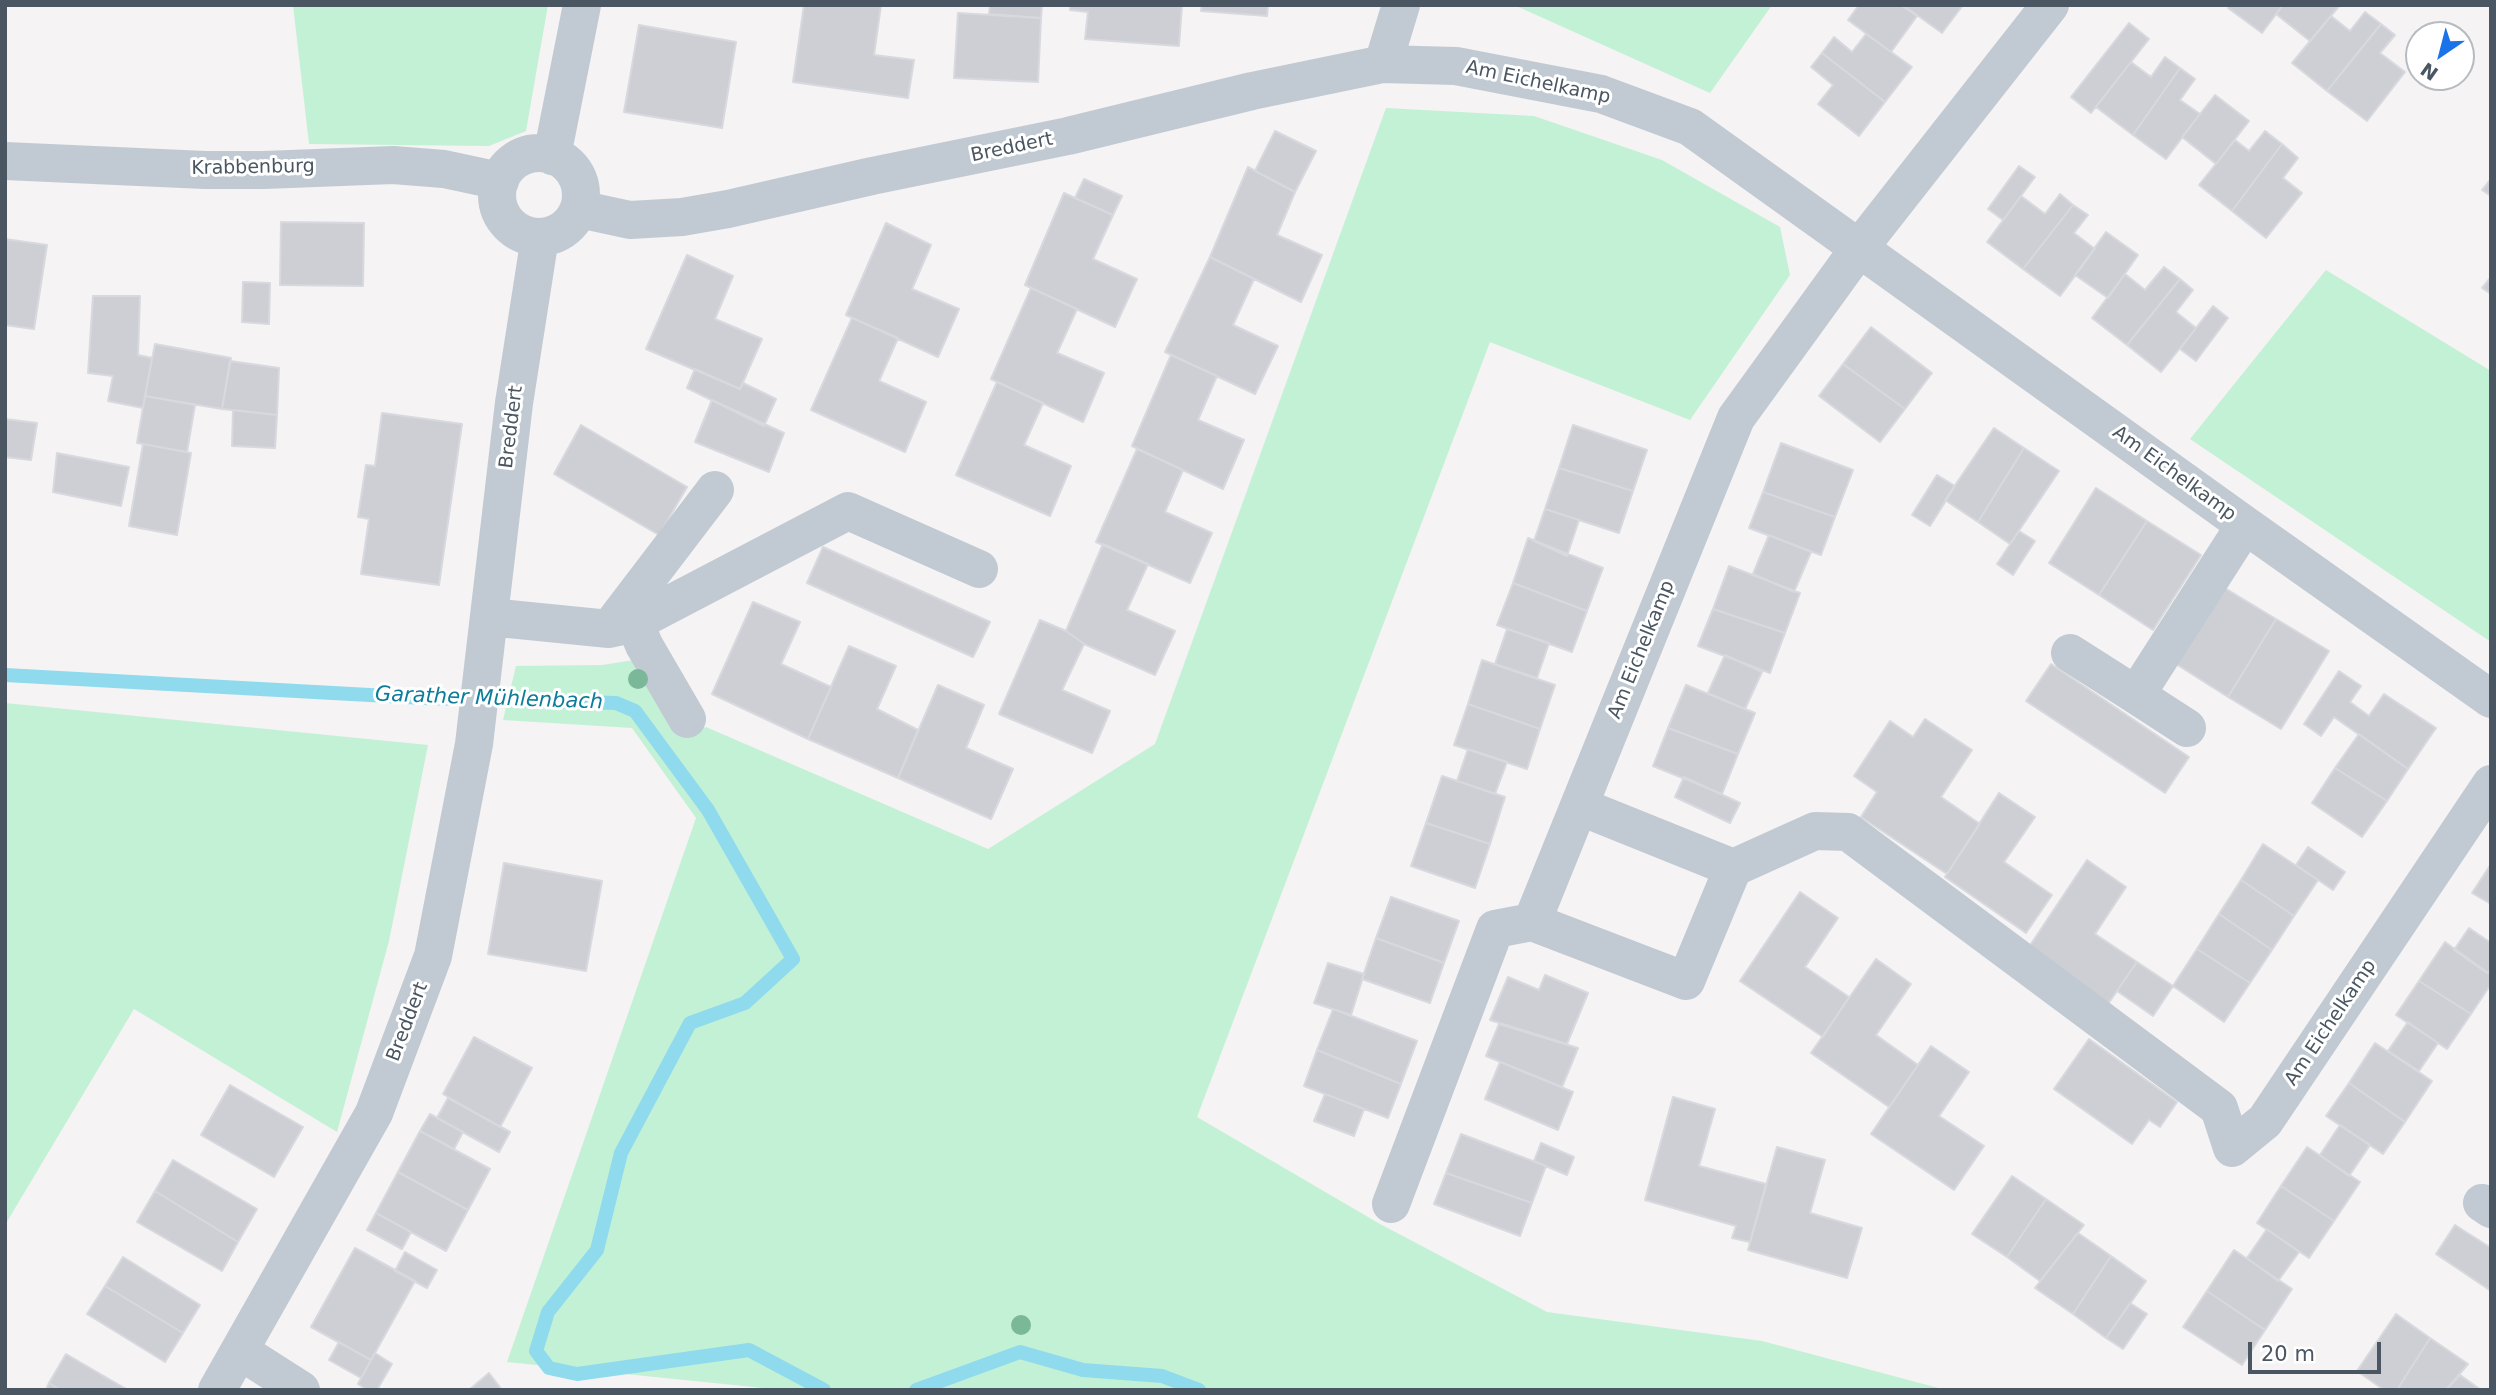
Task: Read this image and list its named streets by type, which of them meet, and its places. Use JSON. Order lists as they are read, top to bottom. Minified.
{"streets":{"street":["Am Eichelkamp","Breddert","Krabbenburg"]},"crossings":[["Am Eichelkamp","Breddert"],["Breddert","Krabbenburg"]],"water":["Garather Mühlenbach"],"scale_bar":"20 m","north":"bottom left"}
